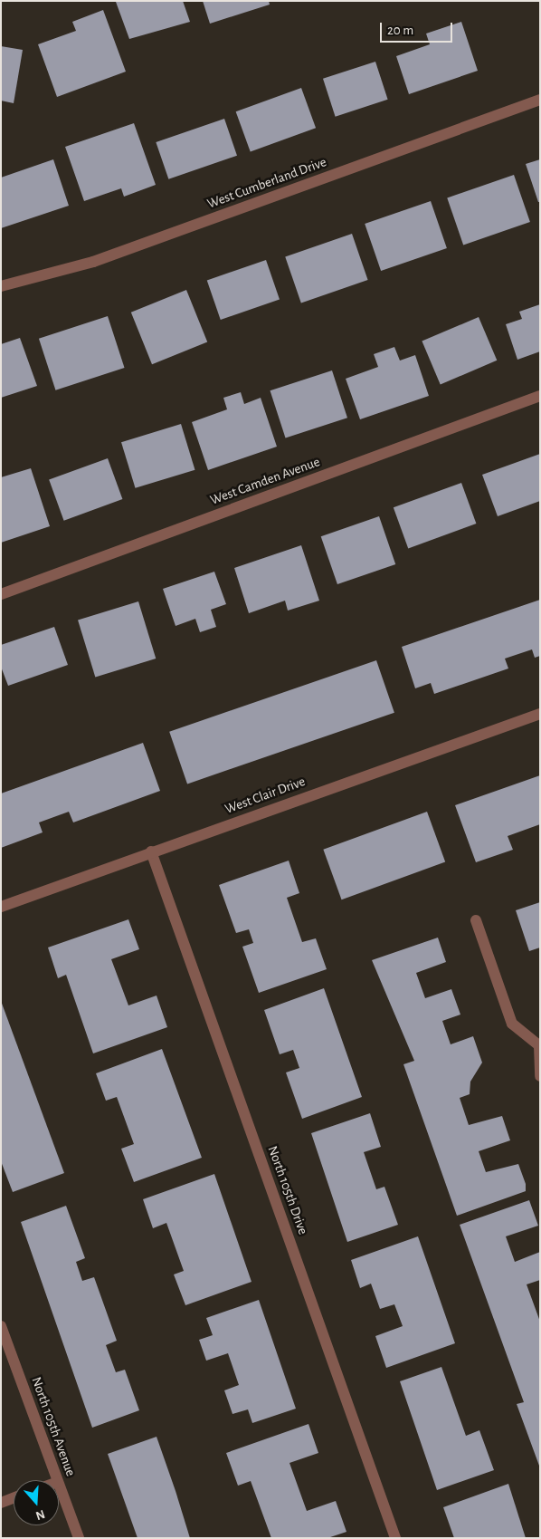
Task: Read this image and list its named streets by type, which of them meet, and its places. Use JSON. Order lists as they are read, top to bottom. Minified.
{"streets":{"street":["West Cumberland Drive","West Camden Avenue","West Clair Drive","North 105th Drive","North 105th Avenue"]},"crossings":[["West Clair Drive","North 105th Drive"]],"scale_bar":"20 m","north":"bottom"}
